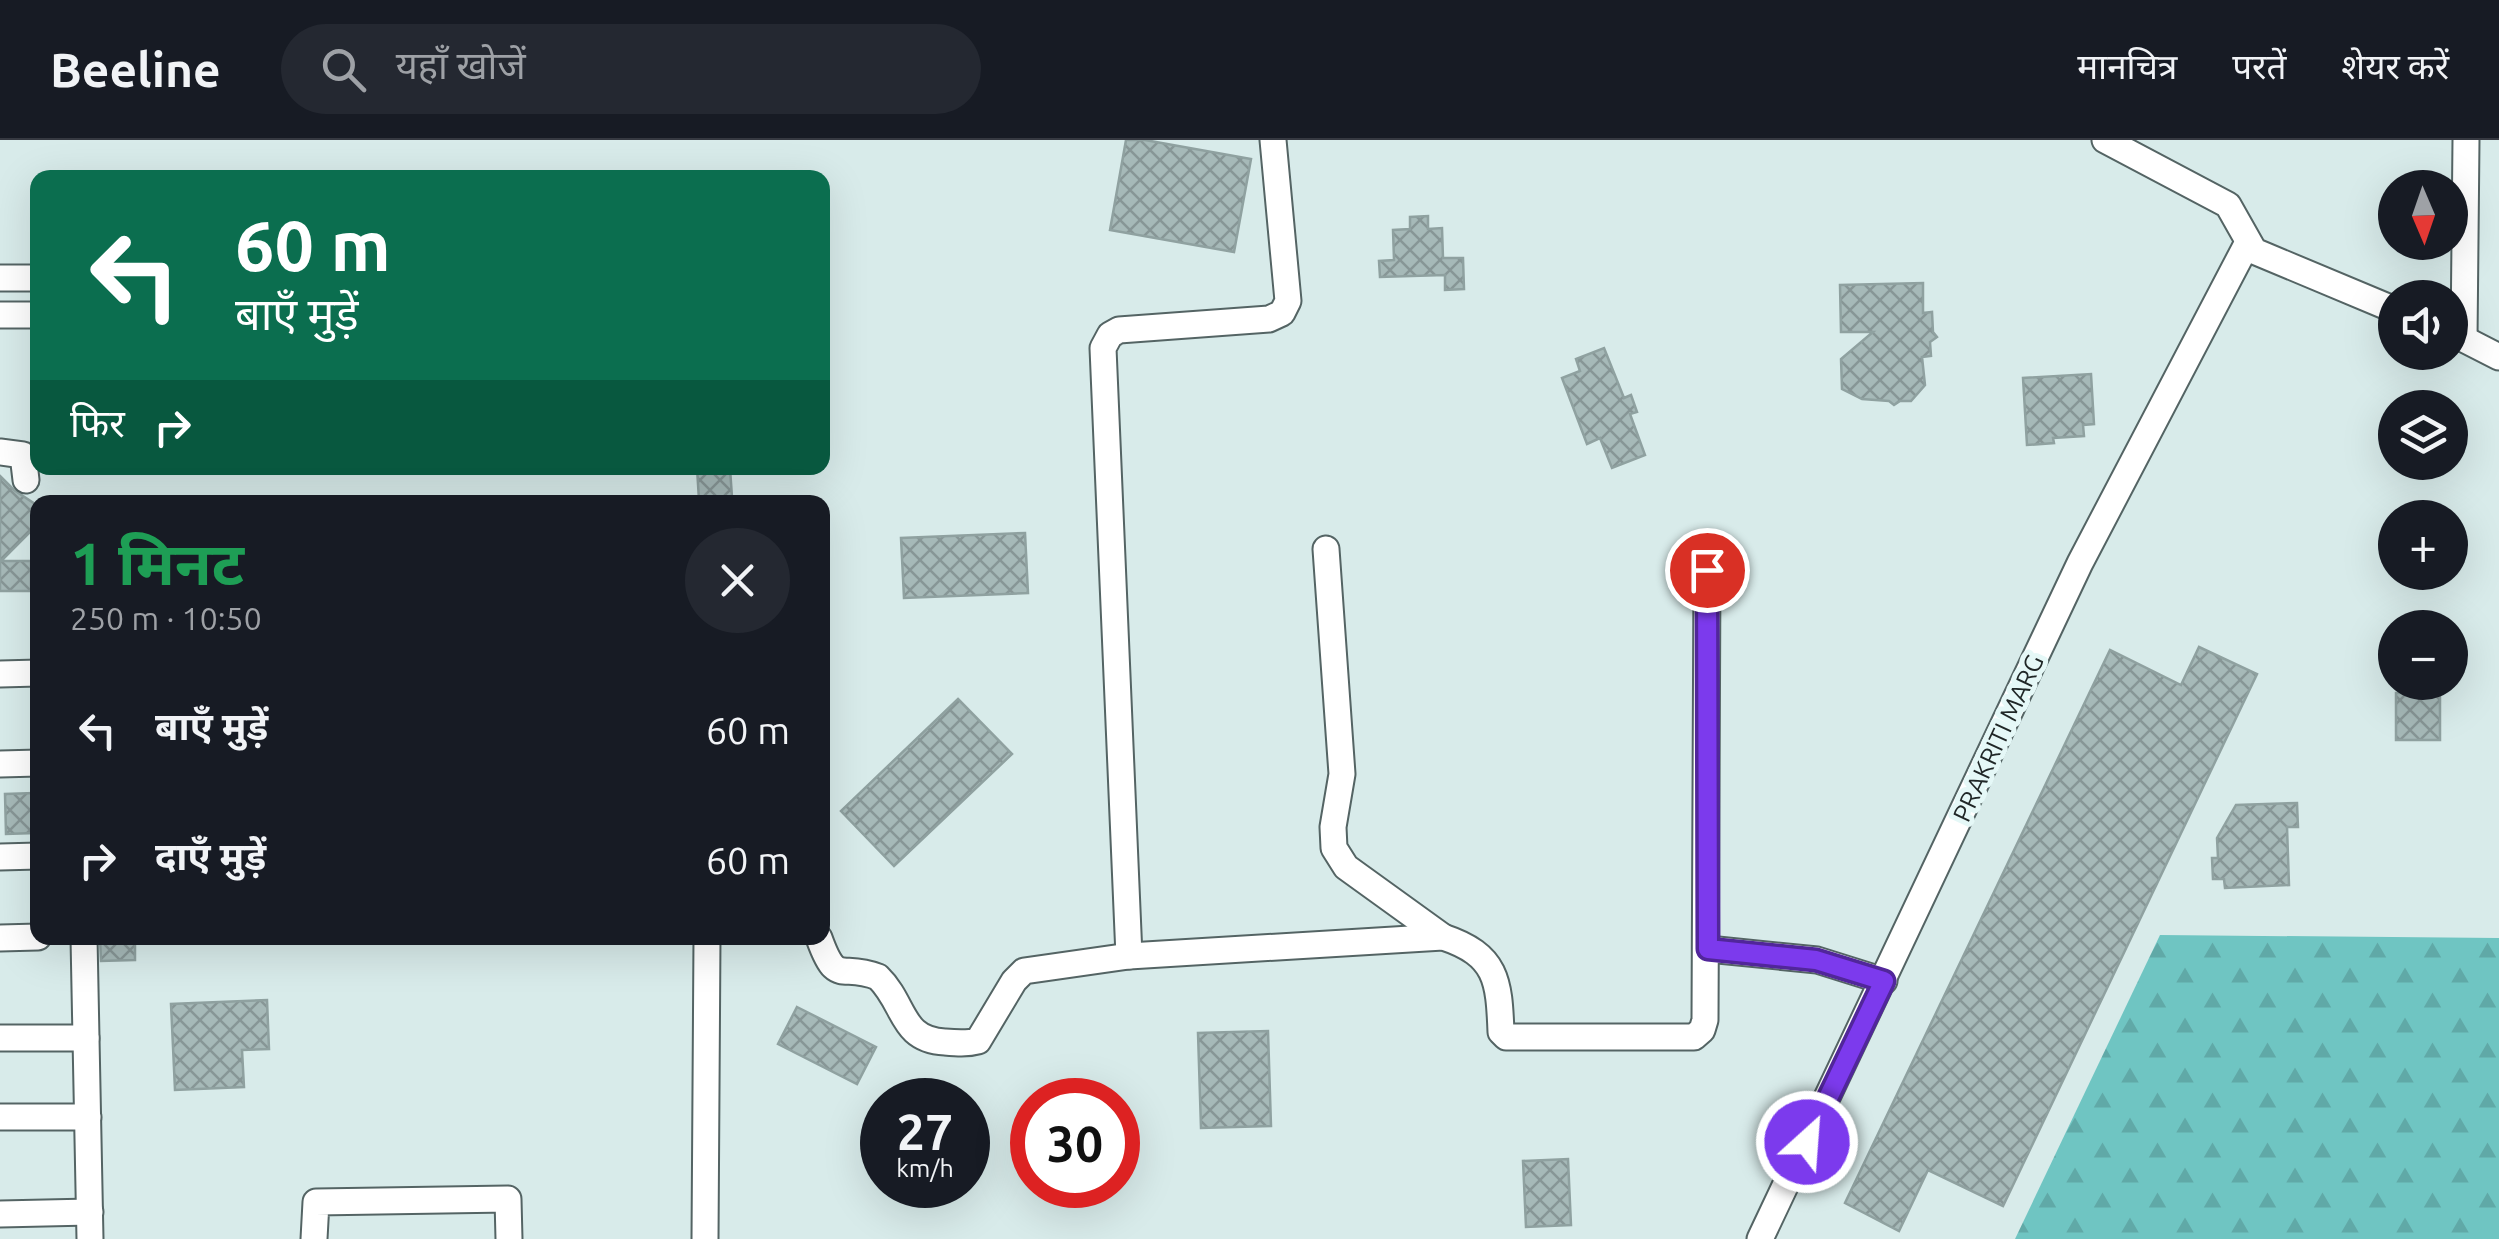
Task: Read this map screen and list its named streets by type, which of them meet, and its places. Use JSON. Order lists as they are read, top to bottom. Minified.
{"streets":{"street":["PRAKRITI MARG"]},"north":"bottom","page":{"header":"Beeline","search":"यहाँ खोजें","nav":["मानचित्र","परतें","शेयर करें"],"map_buttons":["+","−"],"turn":["60 m","बाएँ मुड़ें"],"then":"फिर","heading":["1 मिनट","250 m · 10:50"],"list":[{"name":"बाएँ मुड़ें","value":"60 m"},{"name":"दाएँ मुड़ें","value":"60 m"}],"speed":"27 km/h","limit":"30"}}
